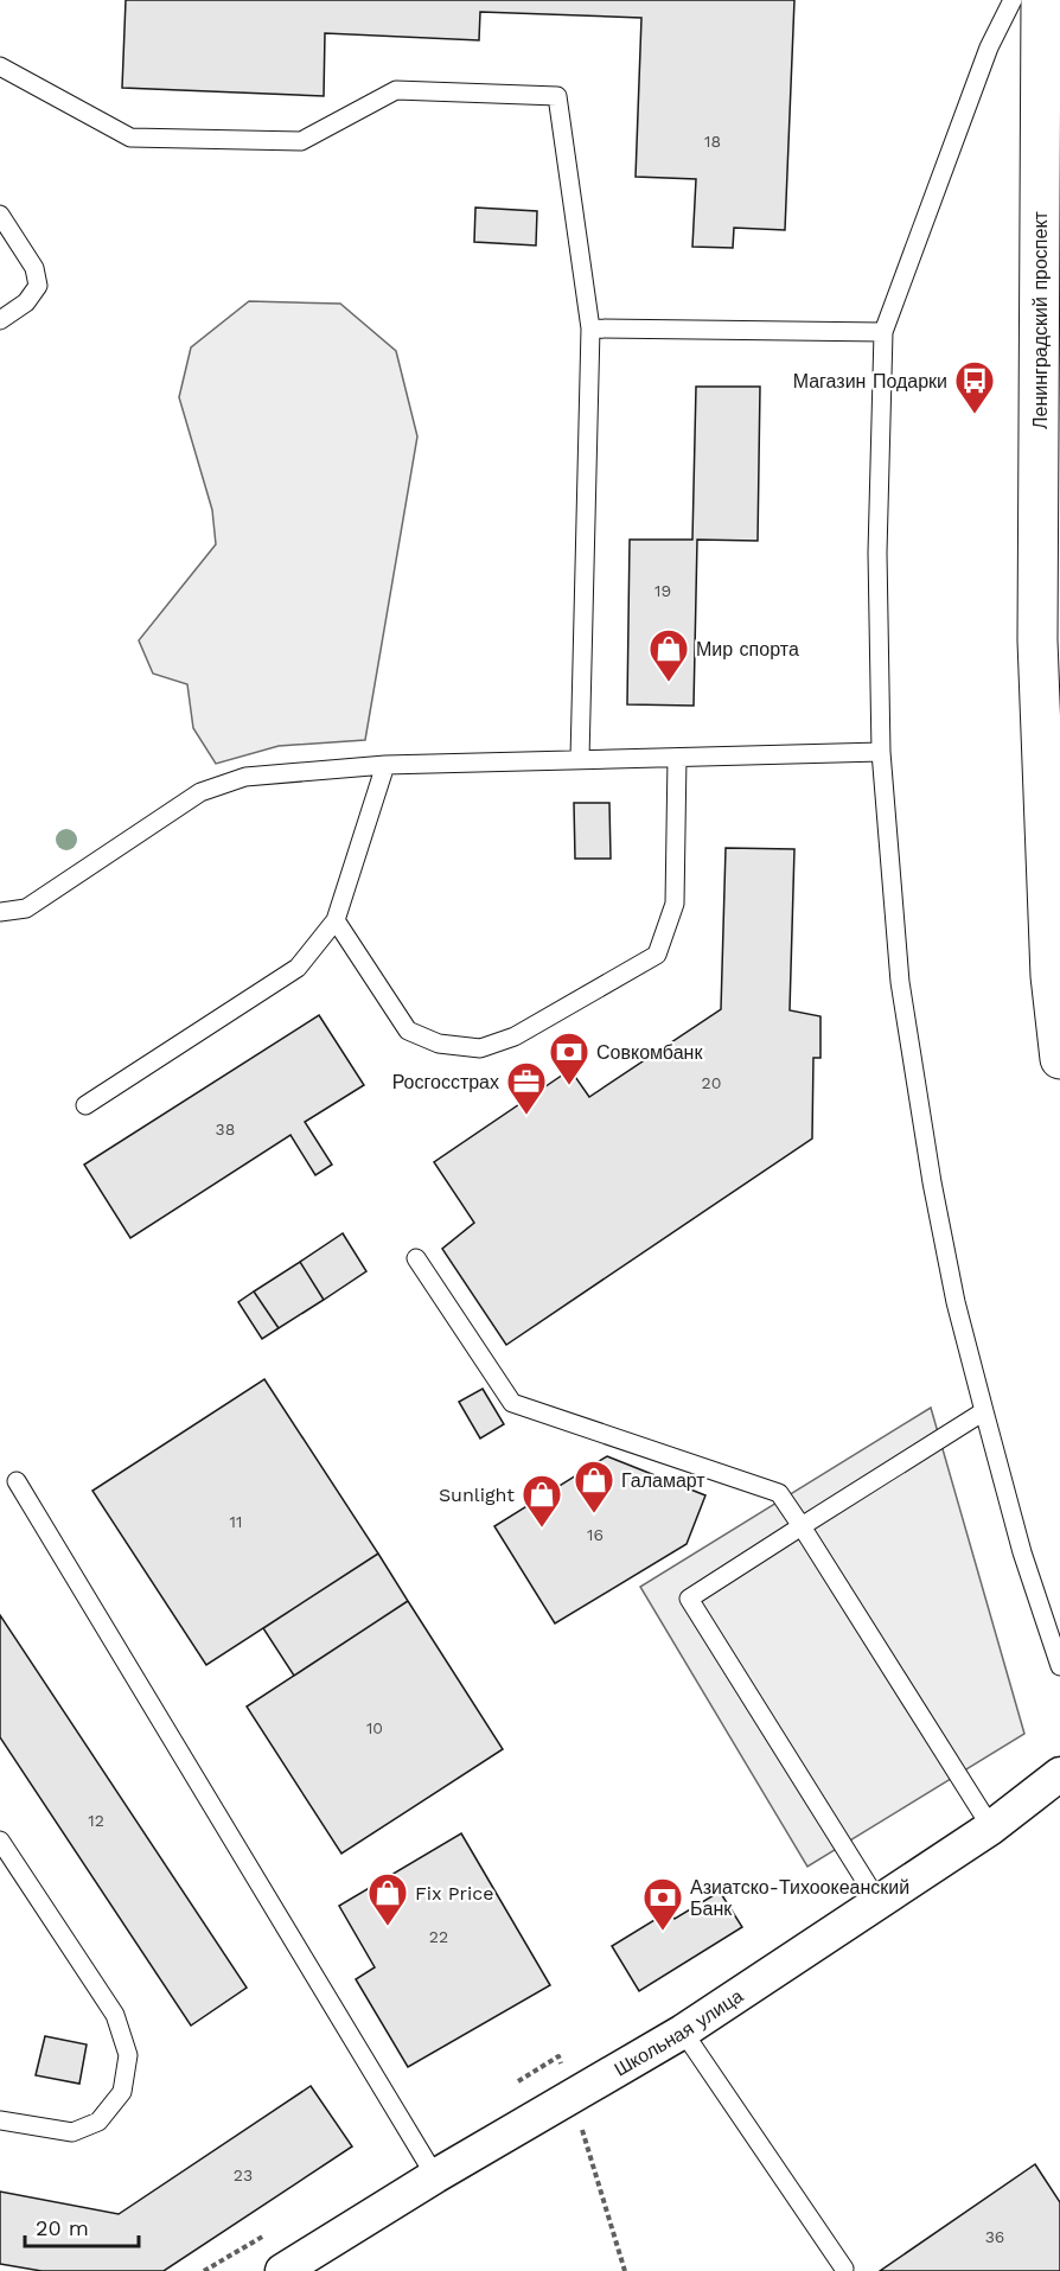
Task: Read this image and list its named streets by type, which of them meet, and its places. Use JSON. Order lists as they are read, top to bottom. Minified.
{"streets":{"main road":["Ленинградский проспект"],"street":["Школьная улица"]},"places":{"bus stop":["Магазин Подарки"],"shop":["Мир спорта","Галамарт","Sunlight","Fix Price"],"bank":["Совкомбанк","Азиатско-Тихоокеанский Банк"],"office":["Росгосстрах"]},"house_numbers":["18","19","20","38","11","16","10","12","22","23","36"],"scale_bar":"20 m"}
